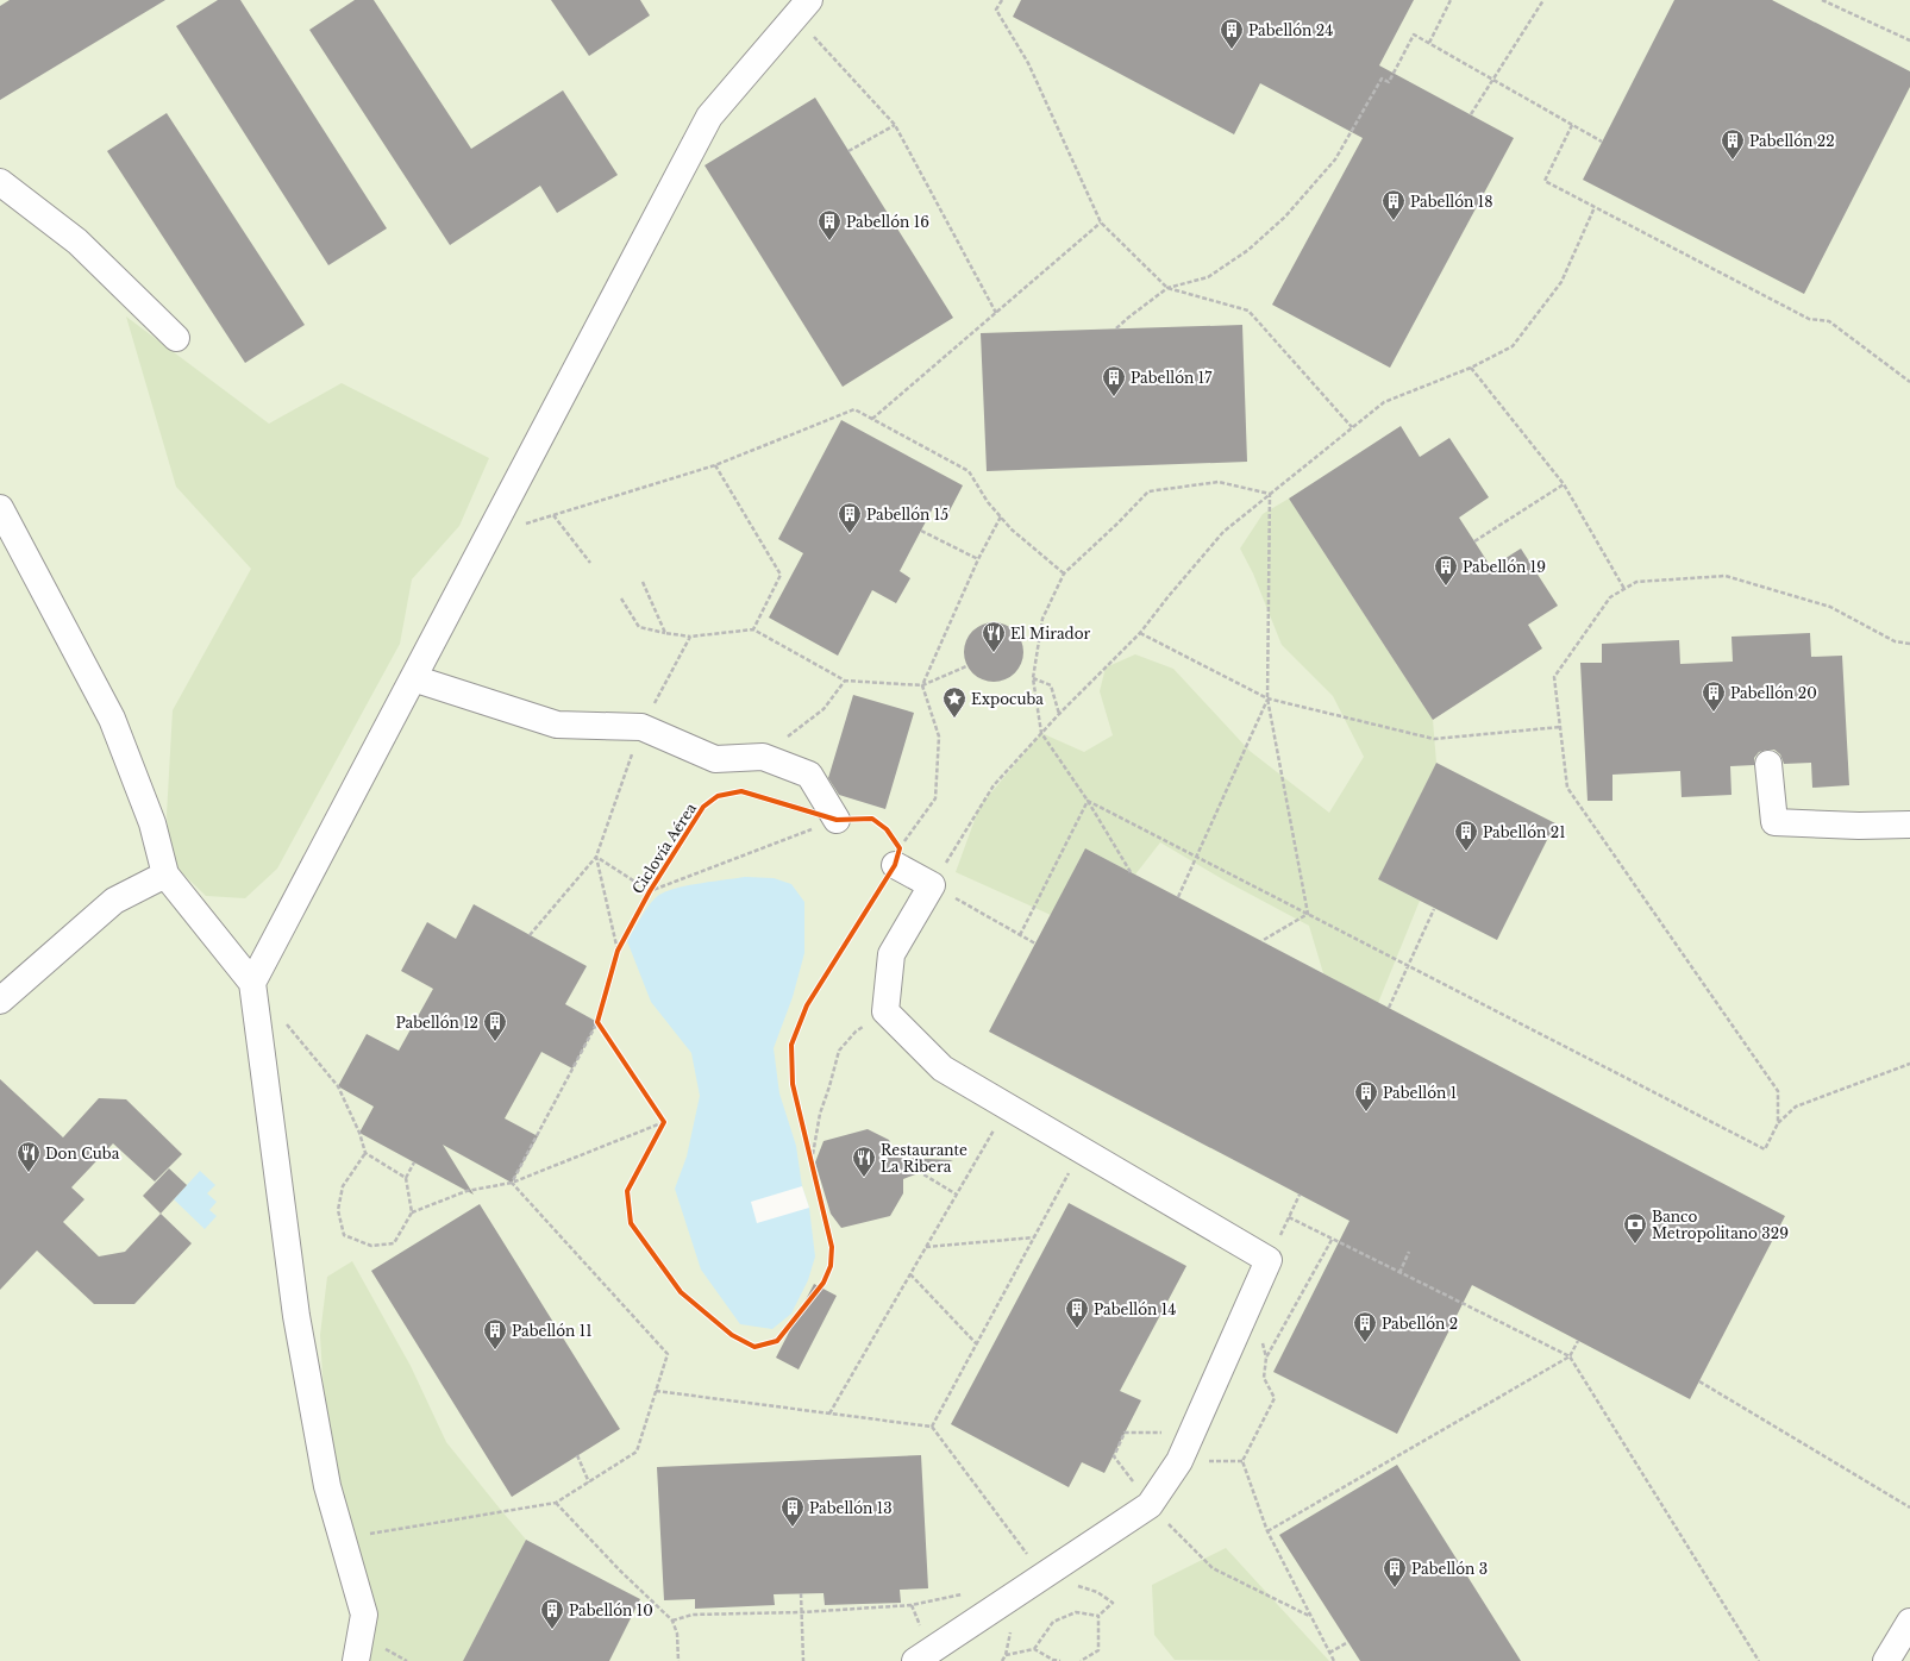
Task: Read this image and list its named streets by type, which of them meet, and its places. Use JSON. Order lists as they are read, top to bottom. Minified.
{"streets":{"cycle path":["Ciclovía Aérea"]},"places":{"building":["Pabellón 24","Pabellón 22","Pabellón 18","Pabellón 16","Pabellón 17","Pabellón 15","Pabellón 19","Pabellón 20","Pabellón 21","Pabellón 12","Pabellón 1","Pabellón 14","Pabellón 2","Pabellón 11","Pabellón 13","Pabellón 3","Pabellón 10"],"restaurant":["El Mirador","Don Cuba","Restaurante La Ribera"],"place":["Expocuba"],"bank":["Banco Metropolitano 329"]}}
